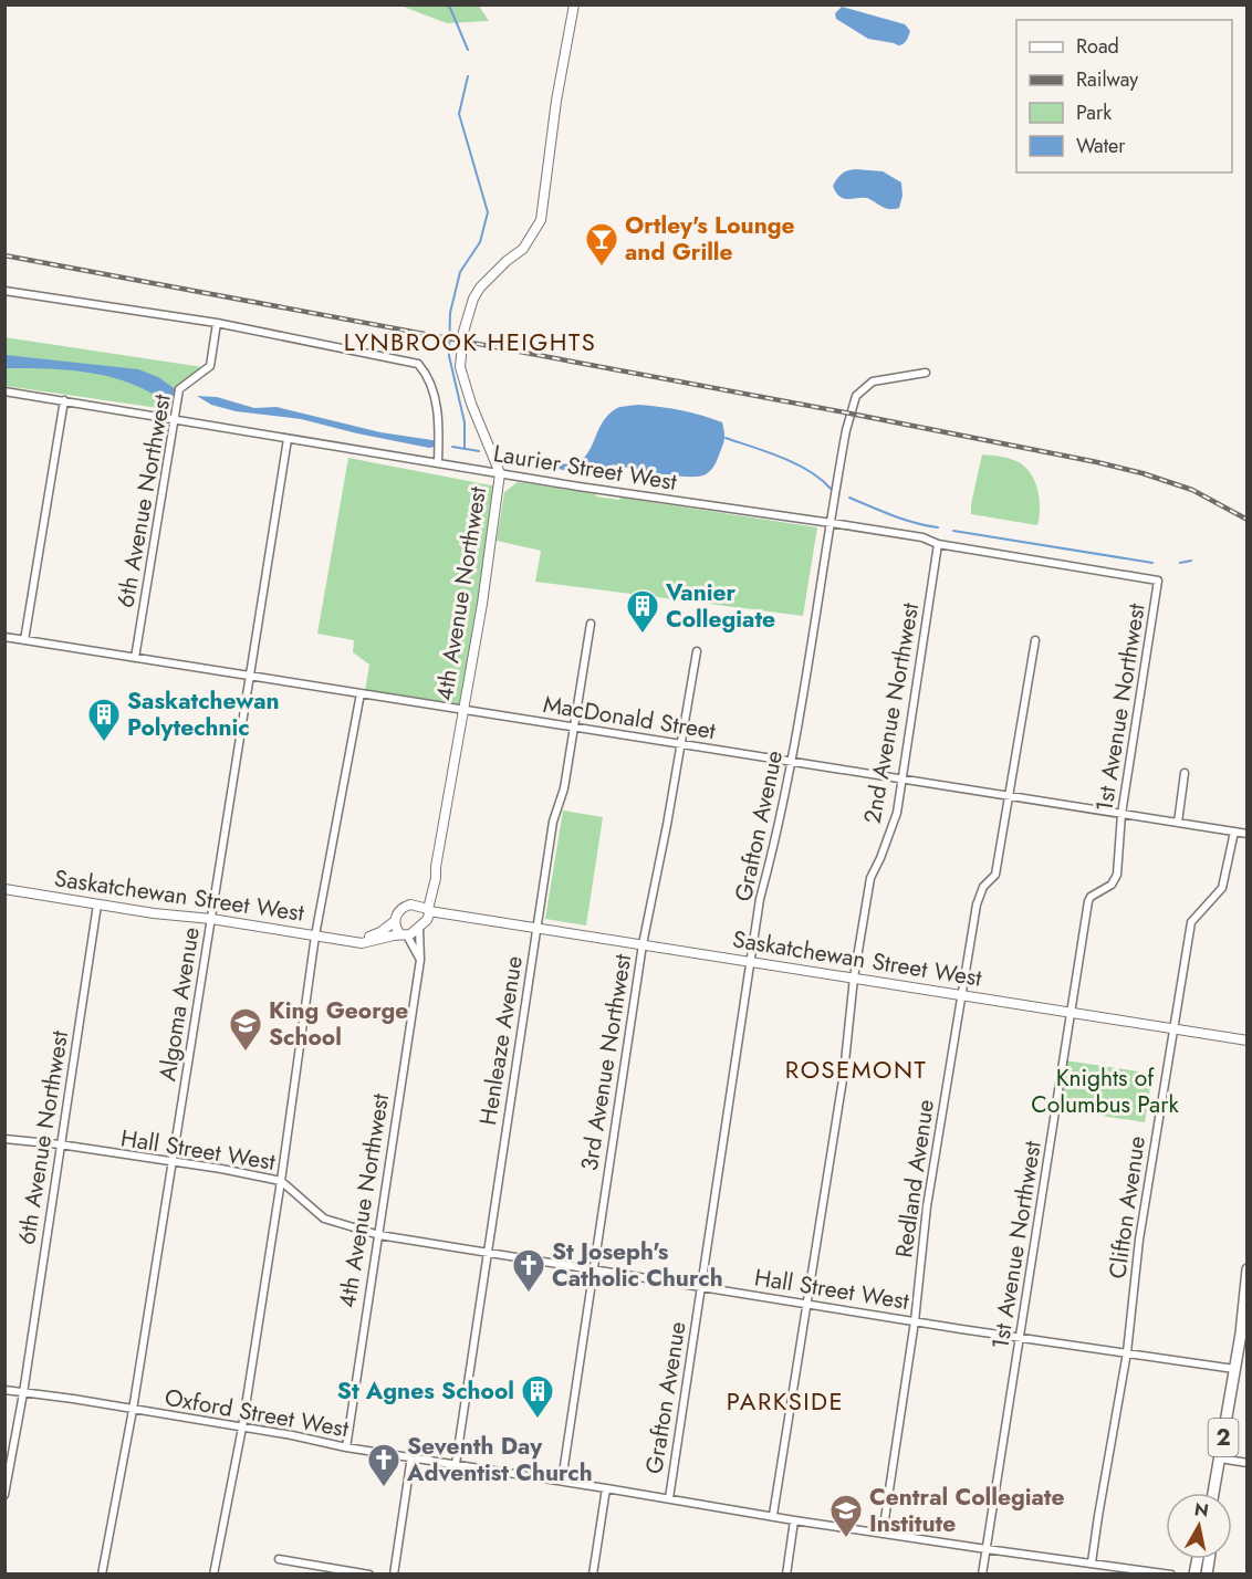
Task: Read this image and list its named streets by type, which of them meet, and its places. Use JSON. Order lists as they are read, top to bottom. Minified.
{"streets":{"main road":["2"],"street":["Laurier Street West","6th Avenue Northwest","4th Avenue Northwest","1st Avenue Northwest","2nd Avenue Northwest","MacDonald Street","Grafton Avenue","Saskatchewan Street West","Algoma Avenue","Henleaze Avenue","3rd Avenue Northwest","Hall Street West","Redland Avenue","Clifton Avenue","Oxford Street West"]},"crossings":[["Laurier Street West","6th Avenue Northwest"],["Laurier Street West","4th Avenue Northwest"],["Laurier Street West","1st Avenue Northwest"],["Laurier Street West","2nd Avenue Northwest"],["Laurier Street West","Grafton Avenue"],["Laurier Street West","Algoma Avenue"],["6th Avenue Northwest","MacDonald Street"],["6th Avenue Northwest","Saskatchewan Street West"],["6th Avenue Northwest","Hall Street West"],["6th Avenue Northwest","Oxford Street West"],["4th Avenue Northwest","MacDonald Street"],["4th Avenue Northwest","Saskatchewan Street West"],["4th Avenue Northwest","Hall Street West"],["4th Avenue Northwest","Oxford Street West"],["1st Avenue Northwest","MacDonald Street"],["1st Avenue Northwest","Saskatchewan Street West"],["1st Avenue Northwest","Hall Street West"],["1st Avenue Northwest","Oxford Street West"],["2nd Avenue Northwest","MacDonald Street"],["2nd Avenue Northwest","Saskatchewan Street West"],["2nd Avenue Northwest","Hall Street West"],["2nd Avenue Northwest","Oxford Street West"],["MacDonald Street","Grafton Avenue"],["MacDonald Street","Algoma Avenue"],["MacDonald Street","Henleaze Avenue"],["MacDonald Street","3rd Avenue Northwest"],["MacDonald Street","Redland Avenue"],["MacDonald Street","Clifton Avenue"],["Grafton Avenue","Saskatchewan Street West"],["Grafton Avenue","Hall Street West"],["Grafton Avenue","Oxford Street West"],["Saskatchewan Street West","Algoma Avenue"],["Saskatchewan Street West","Henleaze Avenue"],["Saskatchewan Street West","3rd Avenue Northwest"],["Saskatchewan Street West","Redland Avenue"],["Saskatchewan Street West","Clifton Avenue"],["Algoma Avenue","Hall Street West"],["Algoma Avenue","Oxford Street West"],["Henleaze Avenue","Hall Street West"],["Henleaze Avenue","Oxford Street West"],["3rd Avenue Northwest","Hall Street West"],["3rd Avenue Northwest","Oxford Street West"],["Hall Street West","Redland Avenue"],["Hall Street West","Clifton Avenue"],["Hall Street West","2"],["Redland Avenue","Oxford Street West"],["Clifton Avenue","Oxford Street West"]],"districts":["LYNBROOK HEIGHTS","ROSEMONT","PARKSIDE"],"parks":["Knights of Columbus Park"],"places":{"bar":["Ortley's Lounge and Grille"],"building":["Vanier Collegiate","Saskatchewan Polytechnic","St Agnes School"],"school or university":["King George School","Central Collegiate Institute"],"church":["St Joseph's Catholic Church","Seventh Day Adventist Church"]},"legend":["Road","Railway","Park","Water"],"north":"top"}
